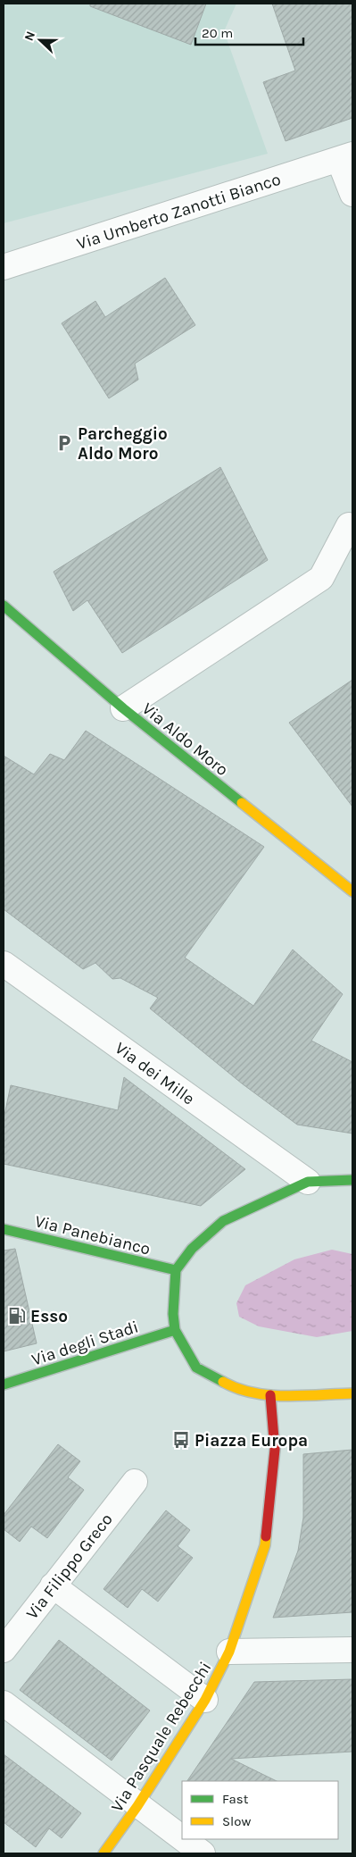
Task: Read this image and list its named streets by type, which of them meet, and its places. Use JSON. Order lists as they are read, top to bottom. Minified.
{"streets":{"street":["Via Umberto Zanotti Bianco","Via Aldo Moro","Via dei Mille","Via Panebianco","Via degli Stadi","Via Filippo Greco","Via Pasquale Rebecchi"]},"places":{"parking":["Parcheggio Aldo Moro"],"fuel station":["Esso"],"bus stop":["Piazza Europa"]},"legend":["Fast","Slow"],"scale_bar":"20 m","north":"left"}
